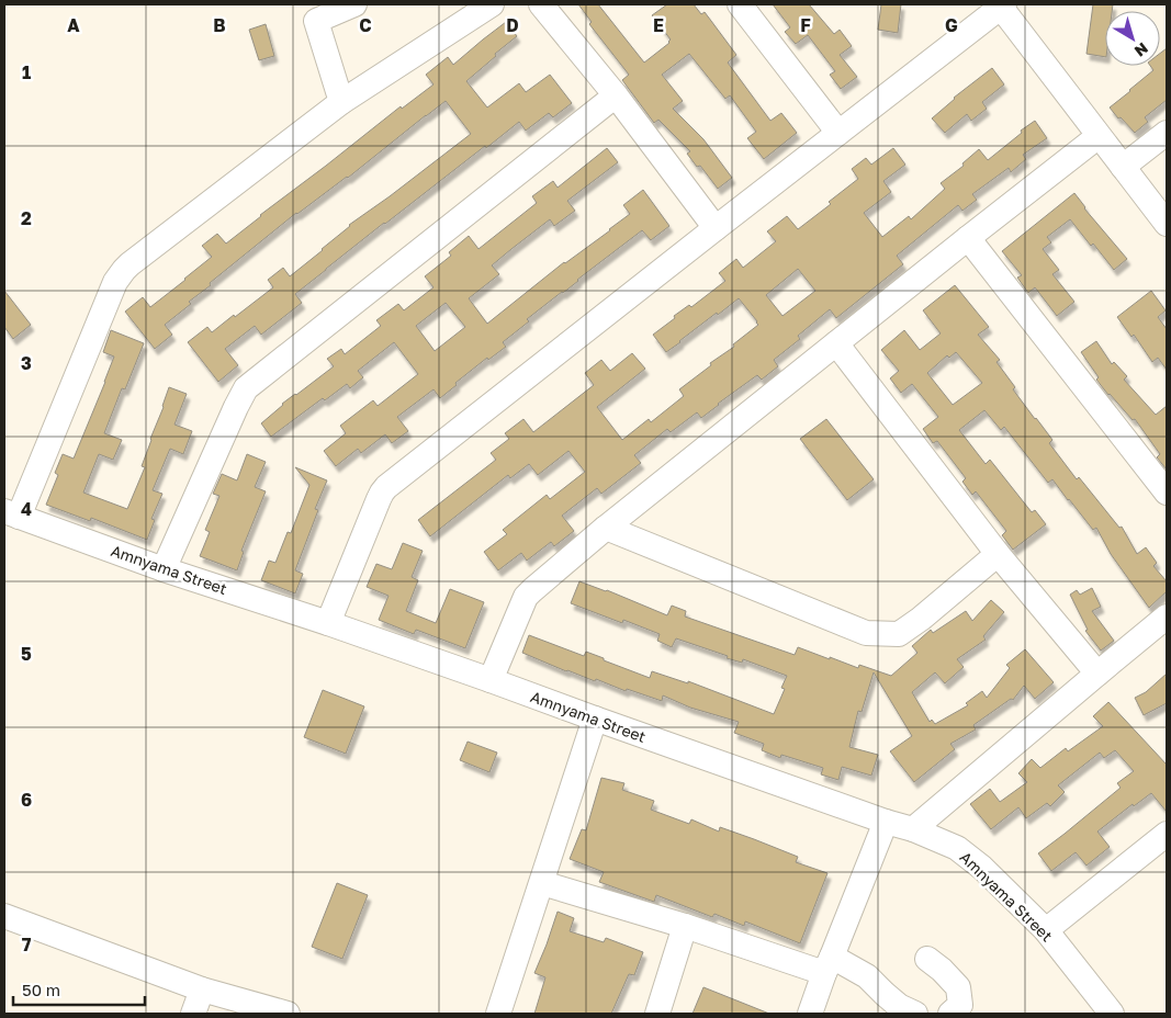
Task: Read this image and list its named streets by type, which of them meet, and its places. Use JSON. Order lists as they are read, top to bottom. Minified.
{"streets":{"street":["Amnyama Street"]},"scale_bar":"50 m","north":"bottom right","grid":{"columns":["A","B","C","D","E","F","G"],"rows":["1","2","3","4","5","6","7"]}}
